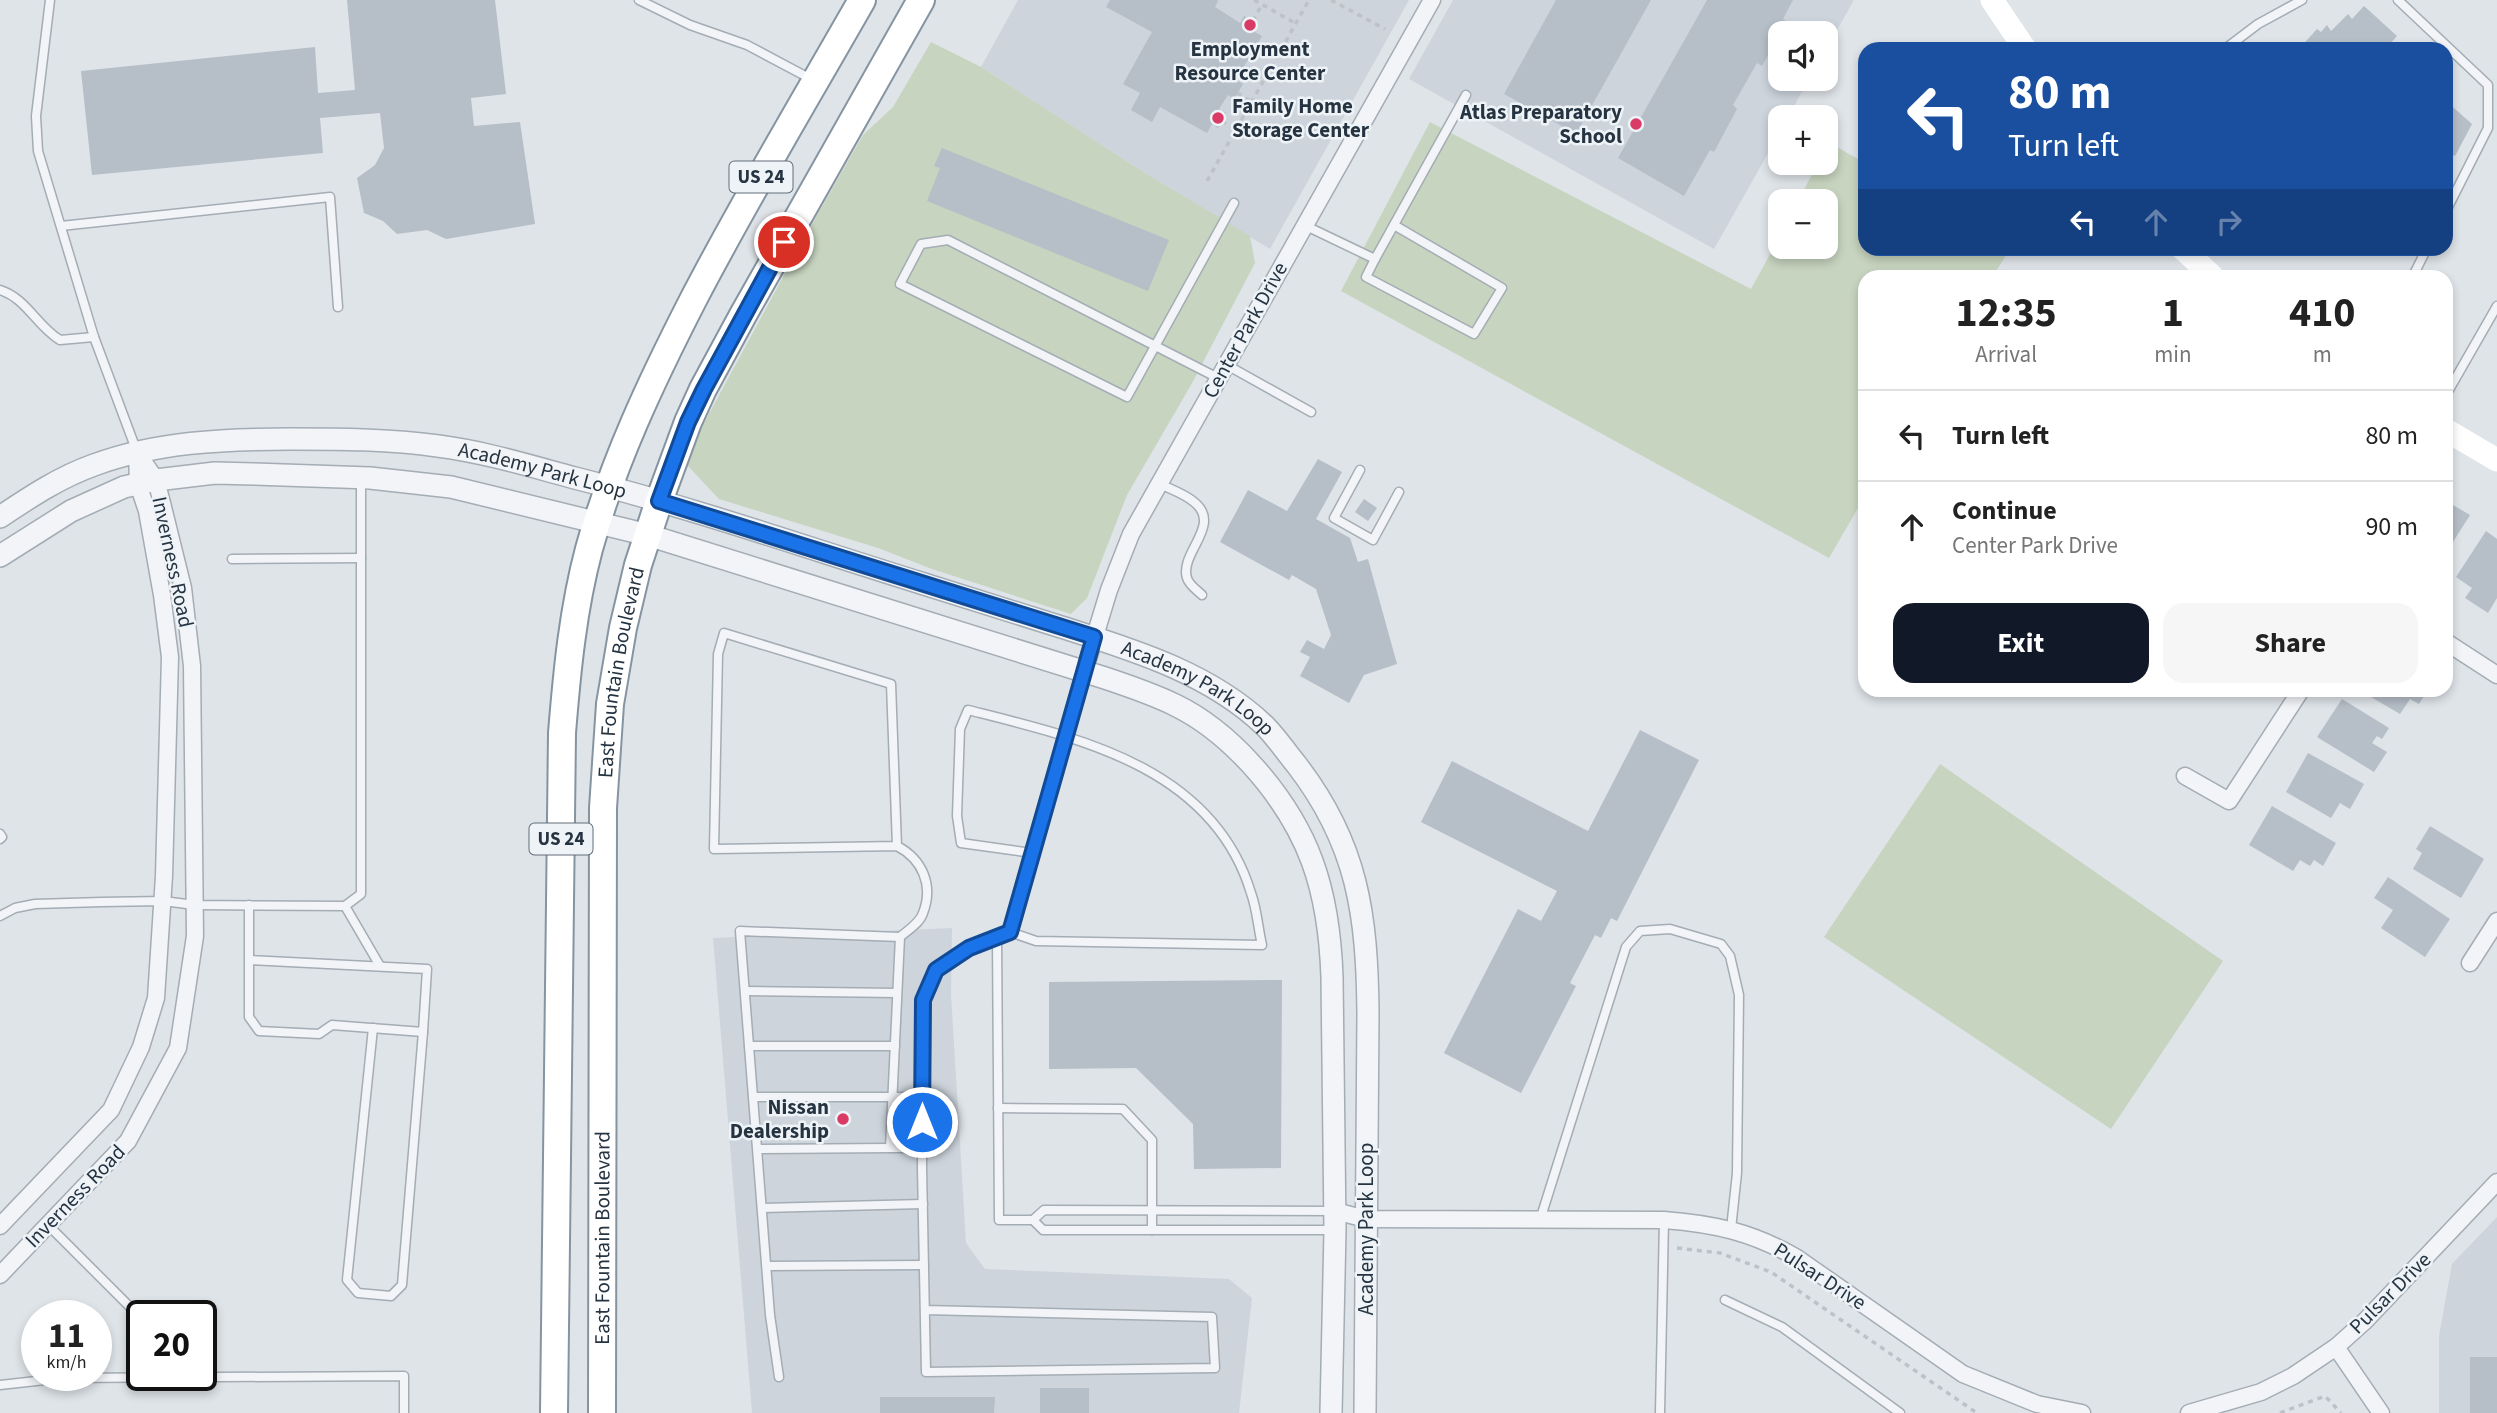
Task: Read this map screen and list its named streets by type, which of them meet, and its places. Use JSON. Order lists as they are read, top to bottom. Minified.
{"streets":{"highway":["US 24","East Fountain Boulevard"],"street":["Center Park Drive","Academy Park Loop","Inverness Road","Pulsar Drive"]},"crossings":[["Center Park Drive","Academy Park Loop"],["Academy Park Loop","Inverness Road"],["Academy Park Loop","East Fountain Boulevard"],["Academy Park Loop","Pulsar Drive"]],"places":["Employment Resource Center","Family Home Storage Center","Atlas Preparatory School","Nissan Dealership"],"page":{"map_buttons":["+","−"],"turn":["80 m","Turn left"],"eta":["12:35","Arrival","1","min","410","m"],"list":[{"name":"Turn left","value":"80 m"},{"name":"Continue","note":"Center Park Drive","value":"90 m"}],"buttons":["Exit","Share"],"speed":"11 km/h","limit":"20"}}
